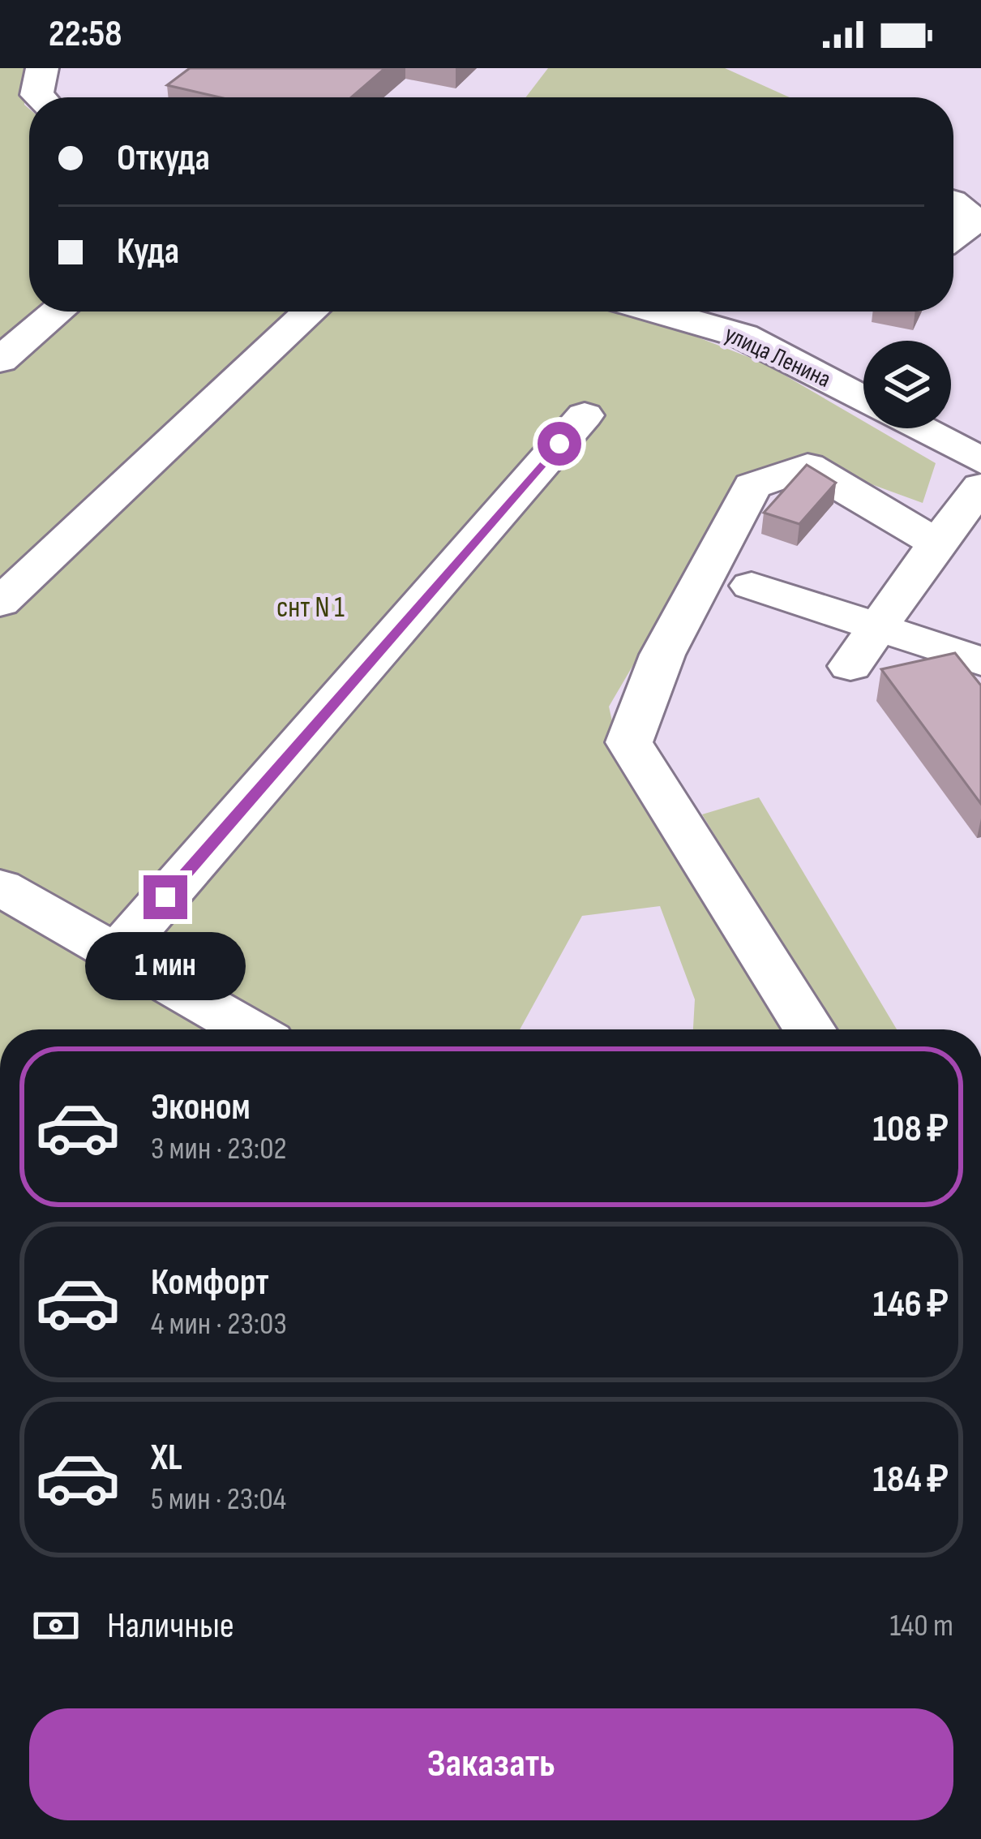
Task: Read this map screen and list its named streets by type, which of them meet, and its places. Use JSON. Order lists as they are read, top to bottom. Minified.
{"streets":{"street":["улица Ленина"]},"parks":["снт N 1"],"page":{"status":"22:58","banner":["Откуда","Куда"],"bubble":"1 мин","list":[{"name":"Эконом","note":"3 мин · 23:02","value":"108 ₽"},{"name":"Комфорт","note":"4 мин · 23:03","value":"146 ₽"},{"name":"XL","note":"5 мин · 23:04","value":"184 ₽"}],"pay":["Наличные","140 m"],"buttons":"Заказать"}}
